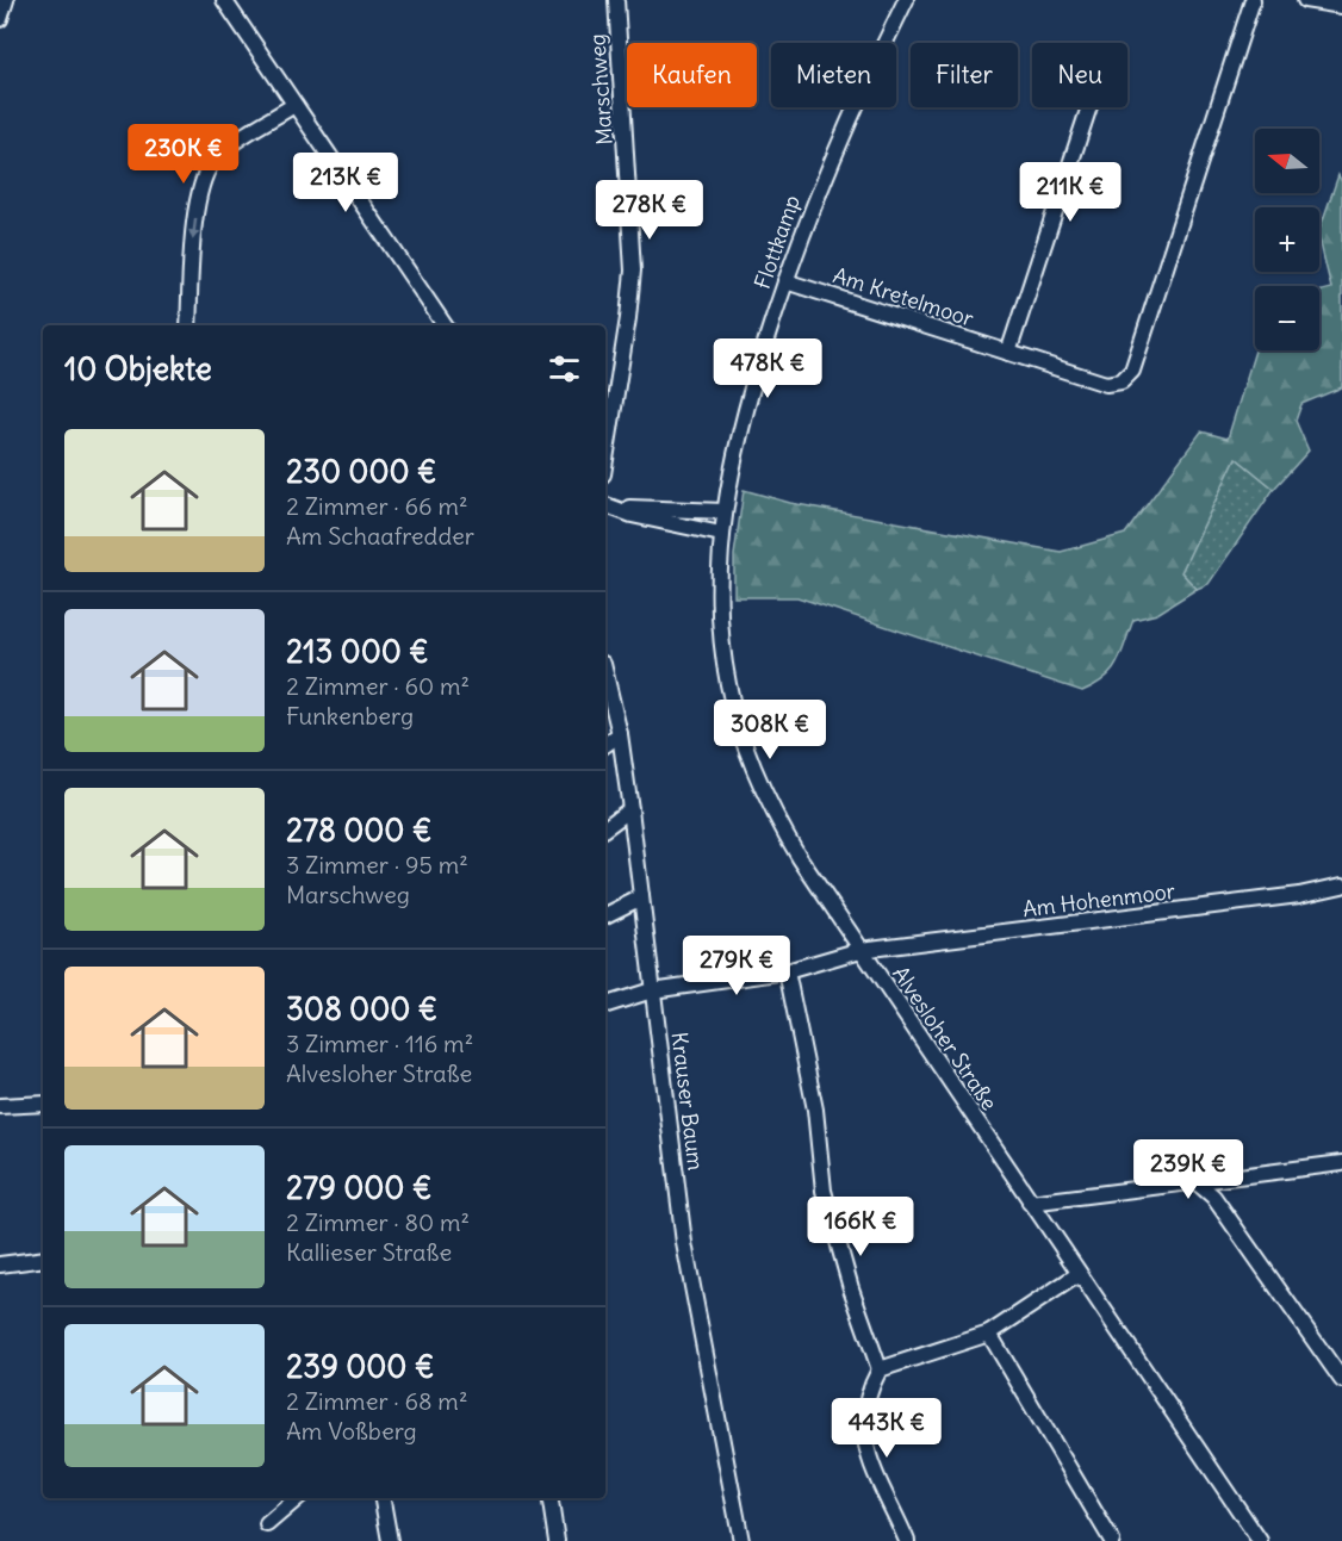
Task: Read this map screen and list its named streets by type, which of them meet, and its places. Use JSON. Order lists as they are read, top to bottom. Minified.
{"streets":{"street":["Marschweg","Flottkamp","Am Kretelmoor","Am Hohenmoor","Alvesloher Straße","Krauser Baum"]},"crossings":[["Flottkamp","Am Kretelmoor"],["Flottkamp","Alvesloher Straße"],["Am Hohenmoor","Alvesloher Straße"],["Am Hohenmoor","Krauser Baum"]],"north":"left","page":{"chip":["Kaufen","Mieten","Filter","Neu"],"price":["230K €","213K €","211K €","278K €","478K €","308K €","279K €","239K €","166K €","443K €"],"map_buttons":["+","−"],"heading":"10 Objekte","list":[{"name":"230 000 €","note":"2 Zimmer · 66 m² · Am Schaafredder"},{"name":"213 000 €","note":"2 Zimmer · 60 m² · Funkenberg"},{"name":"278 000 €","note":"3 Zimmer · 95 m² · Marschweg"},{"name":"308 000 €","note":"3 Zimmer · 116 m² · Alvesloher Straße"},{"name":"279 000 €","note":"2 Zimmer · 80 m² · Kallieser Straße"},{"name":"239 000 €","note":"2 Zimmer · 68 m² · Am Voßberg"}]}}
